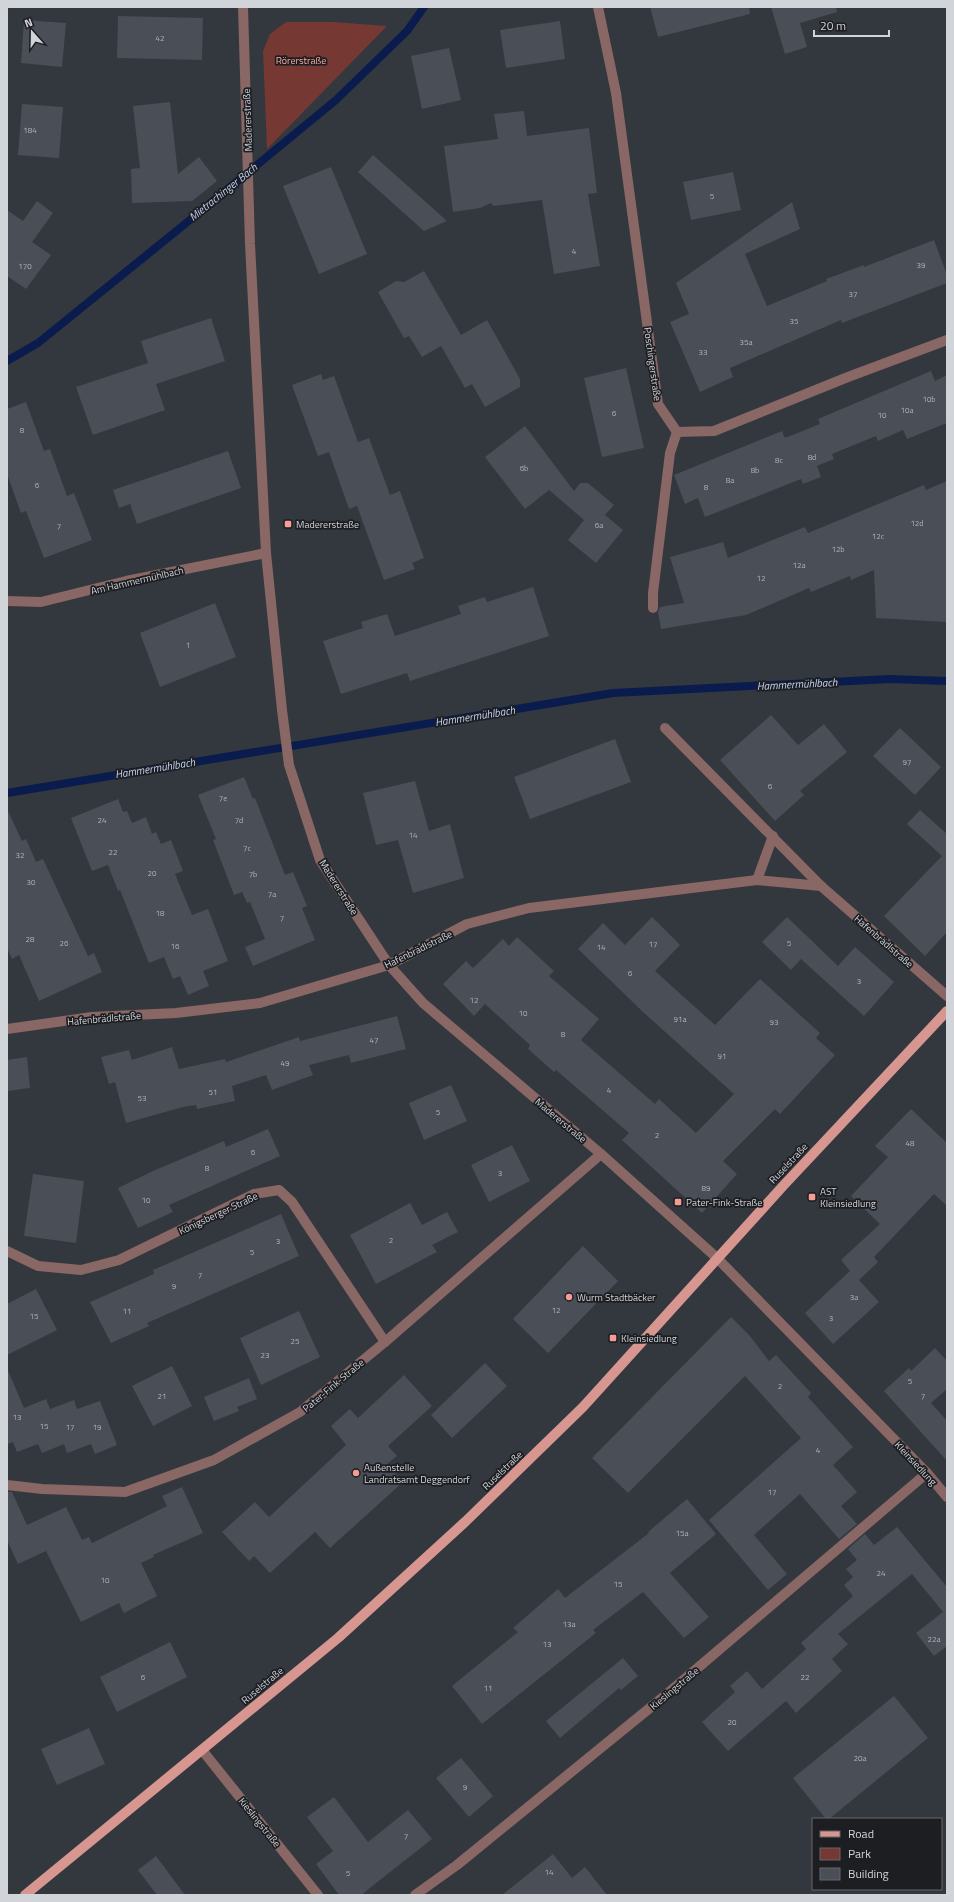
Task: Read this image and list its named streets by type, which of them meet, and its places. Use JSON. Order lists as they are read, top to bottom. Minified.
{"streets":{"main road":["Ruselstraße"],"street":["Madererstraße","Poschingerstraße","Am Hammermühlbach","Hafenbrädlstraße","Königsberger Straße","Pater-Fink-Straße","Kleinsiedlung","Kieslingstraße"]},"crossings":[["Madererstraße","Am Hammermühlbach"],["Madererstraße","Hafenbrädlstraße"],["Madererstraße","Ruselstraße"],["Madererstraße","Pater-Fink-Straße"],["Madererstraße","Kleinsiedlung"],["Ruselstraße","Kleinsiedlung"],["Ruselstraße","Kieslingstraße"],["Königsberger Straße","Pater-Fink-Straße"],["Kleinsiedlung","Kieslingstraße"]],"water":["Mietrachinger Bach","Hammermühlbach"],"parks":["Rörerstraße"],"places":{"transit":["Madererstraße","AST Kleinsiedlung","Pater-Fink-Straße","Kleinsiedlung"],"other":["Wurm Stadtbäcker","Außenstelle Landratsamt Deggendorf"]},"house_numbers":["42","184","5","4","39","170","37","35","35a","33","10b","10a","6","10","8","8d","8c","6b","8b","8a","6","8","12d","6a","7","12c","12b","12a","12","1","97","6","7e","24","7d","14","7c","22","32","20","7b","30","7a","18","7","28","26","5","17","16","14","6","3","12","10","91a","93","8","47","91","49","4","51","53","5","2","48","6","8","3","89","10","2","3","5","7","9","3a","12","11","15","3","25","23","5","2","21","7","13","15","17","19","4","17","15a","24","10","15","13a","22a","13","6","22","11","20","20a","9","7","14","5"],"legend":["Road","Park","Building"],"scale_bar":"20 m","north":"top"}
